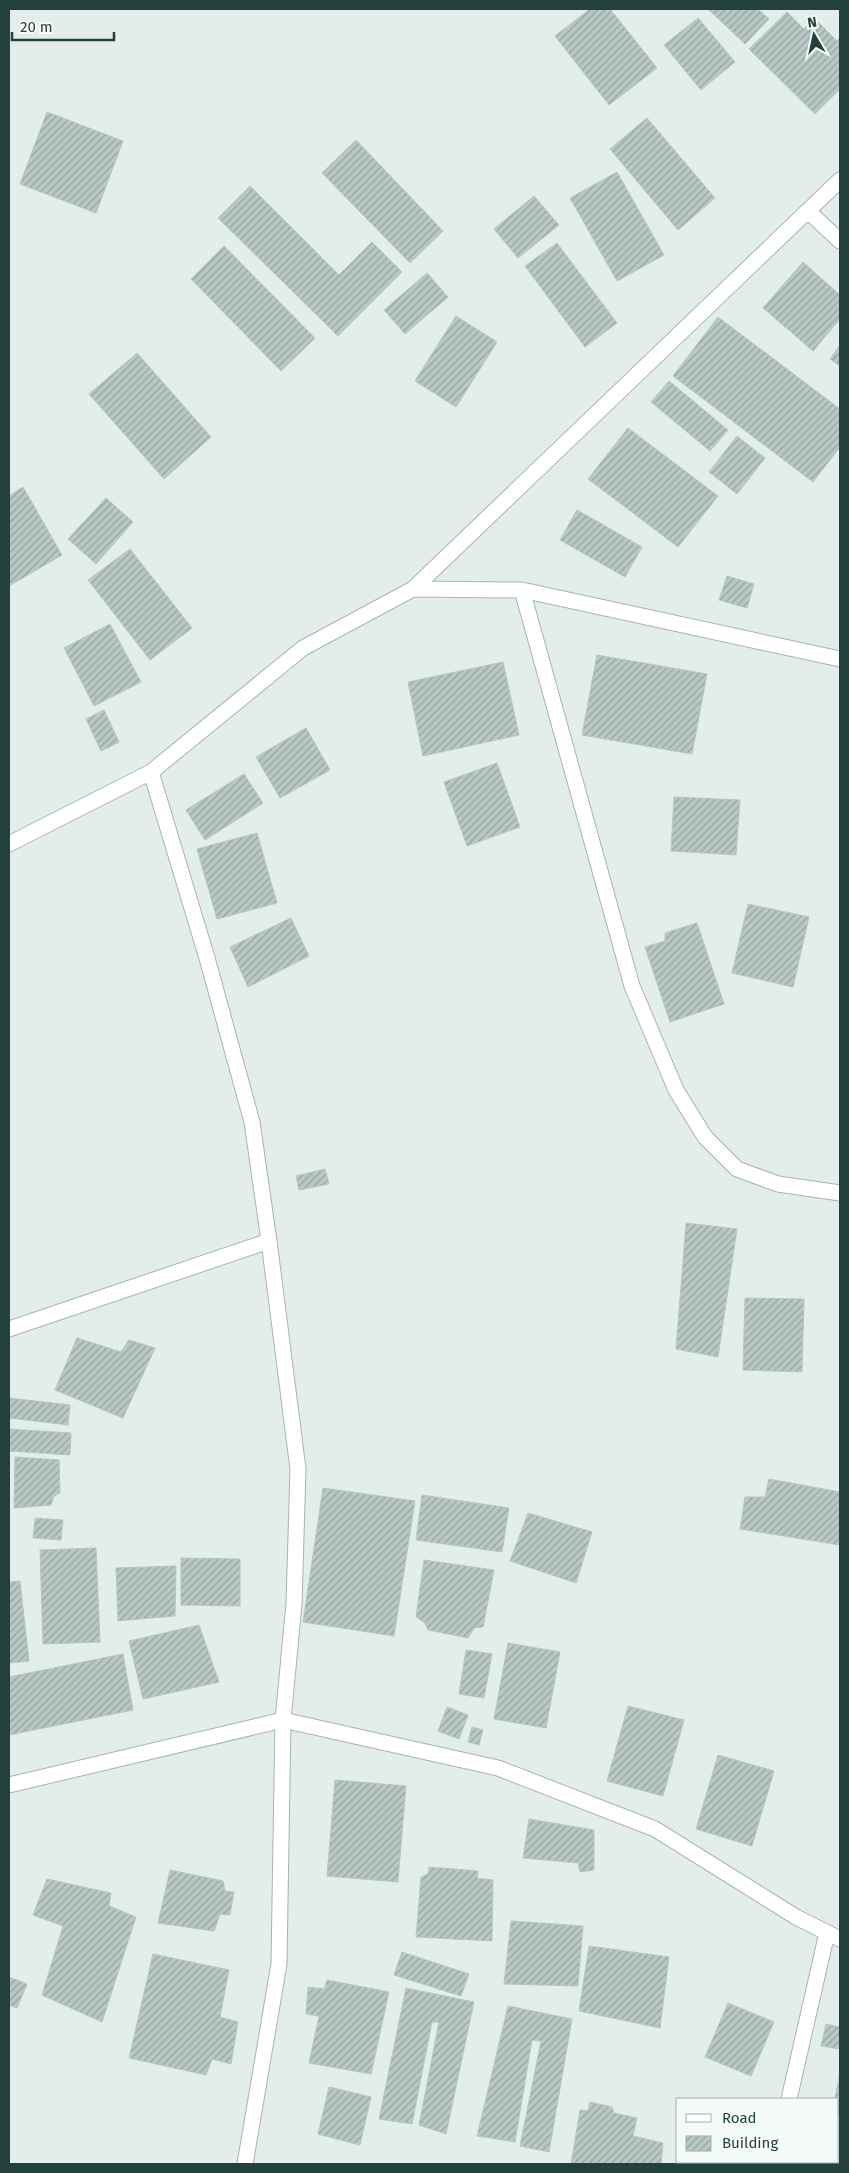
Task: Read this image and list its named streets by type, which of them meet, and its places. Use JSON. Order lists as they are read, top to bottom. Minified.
{"legend":["Road","Building"],"scale_bar":"20 m","north":"top"}
